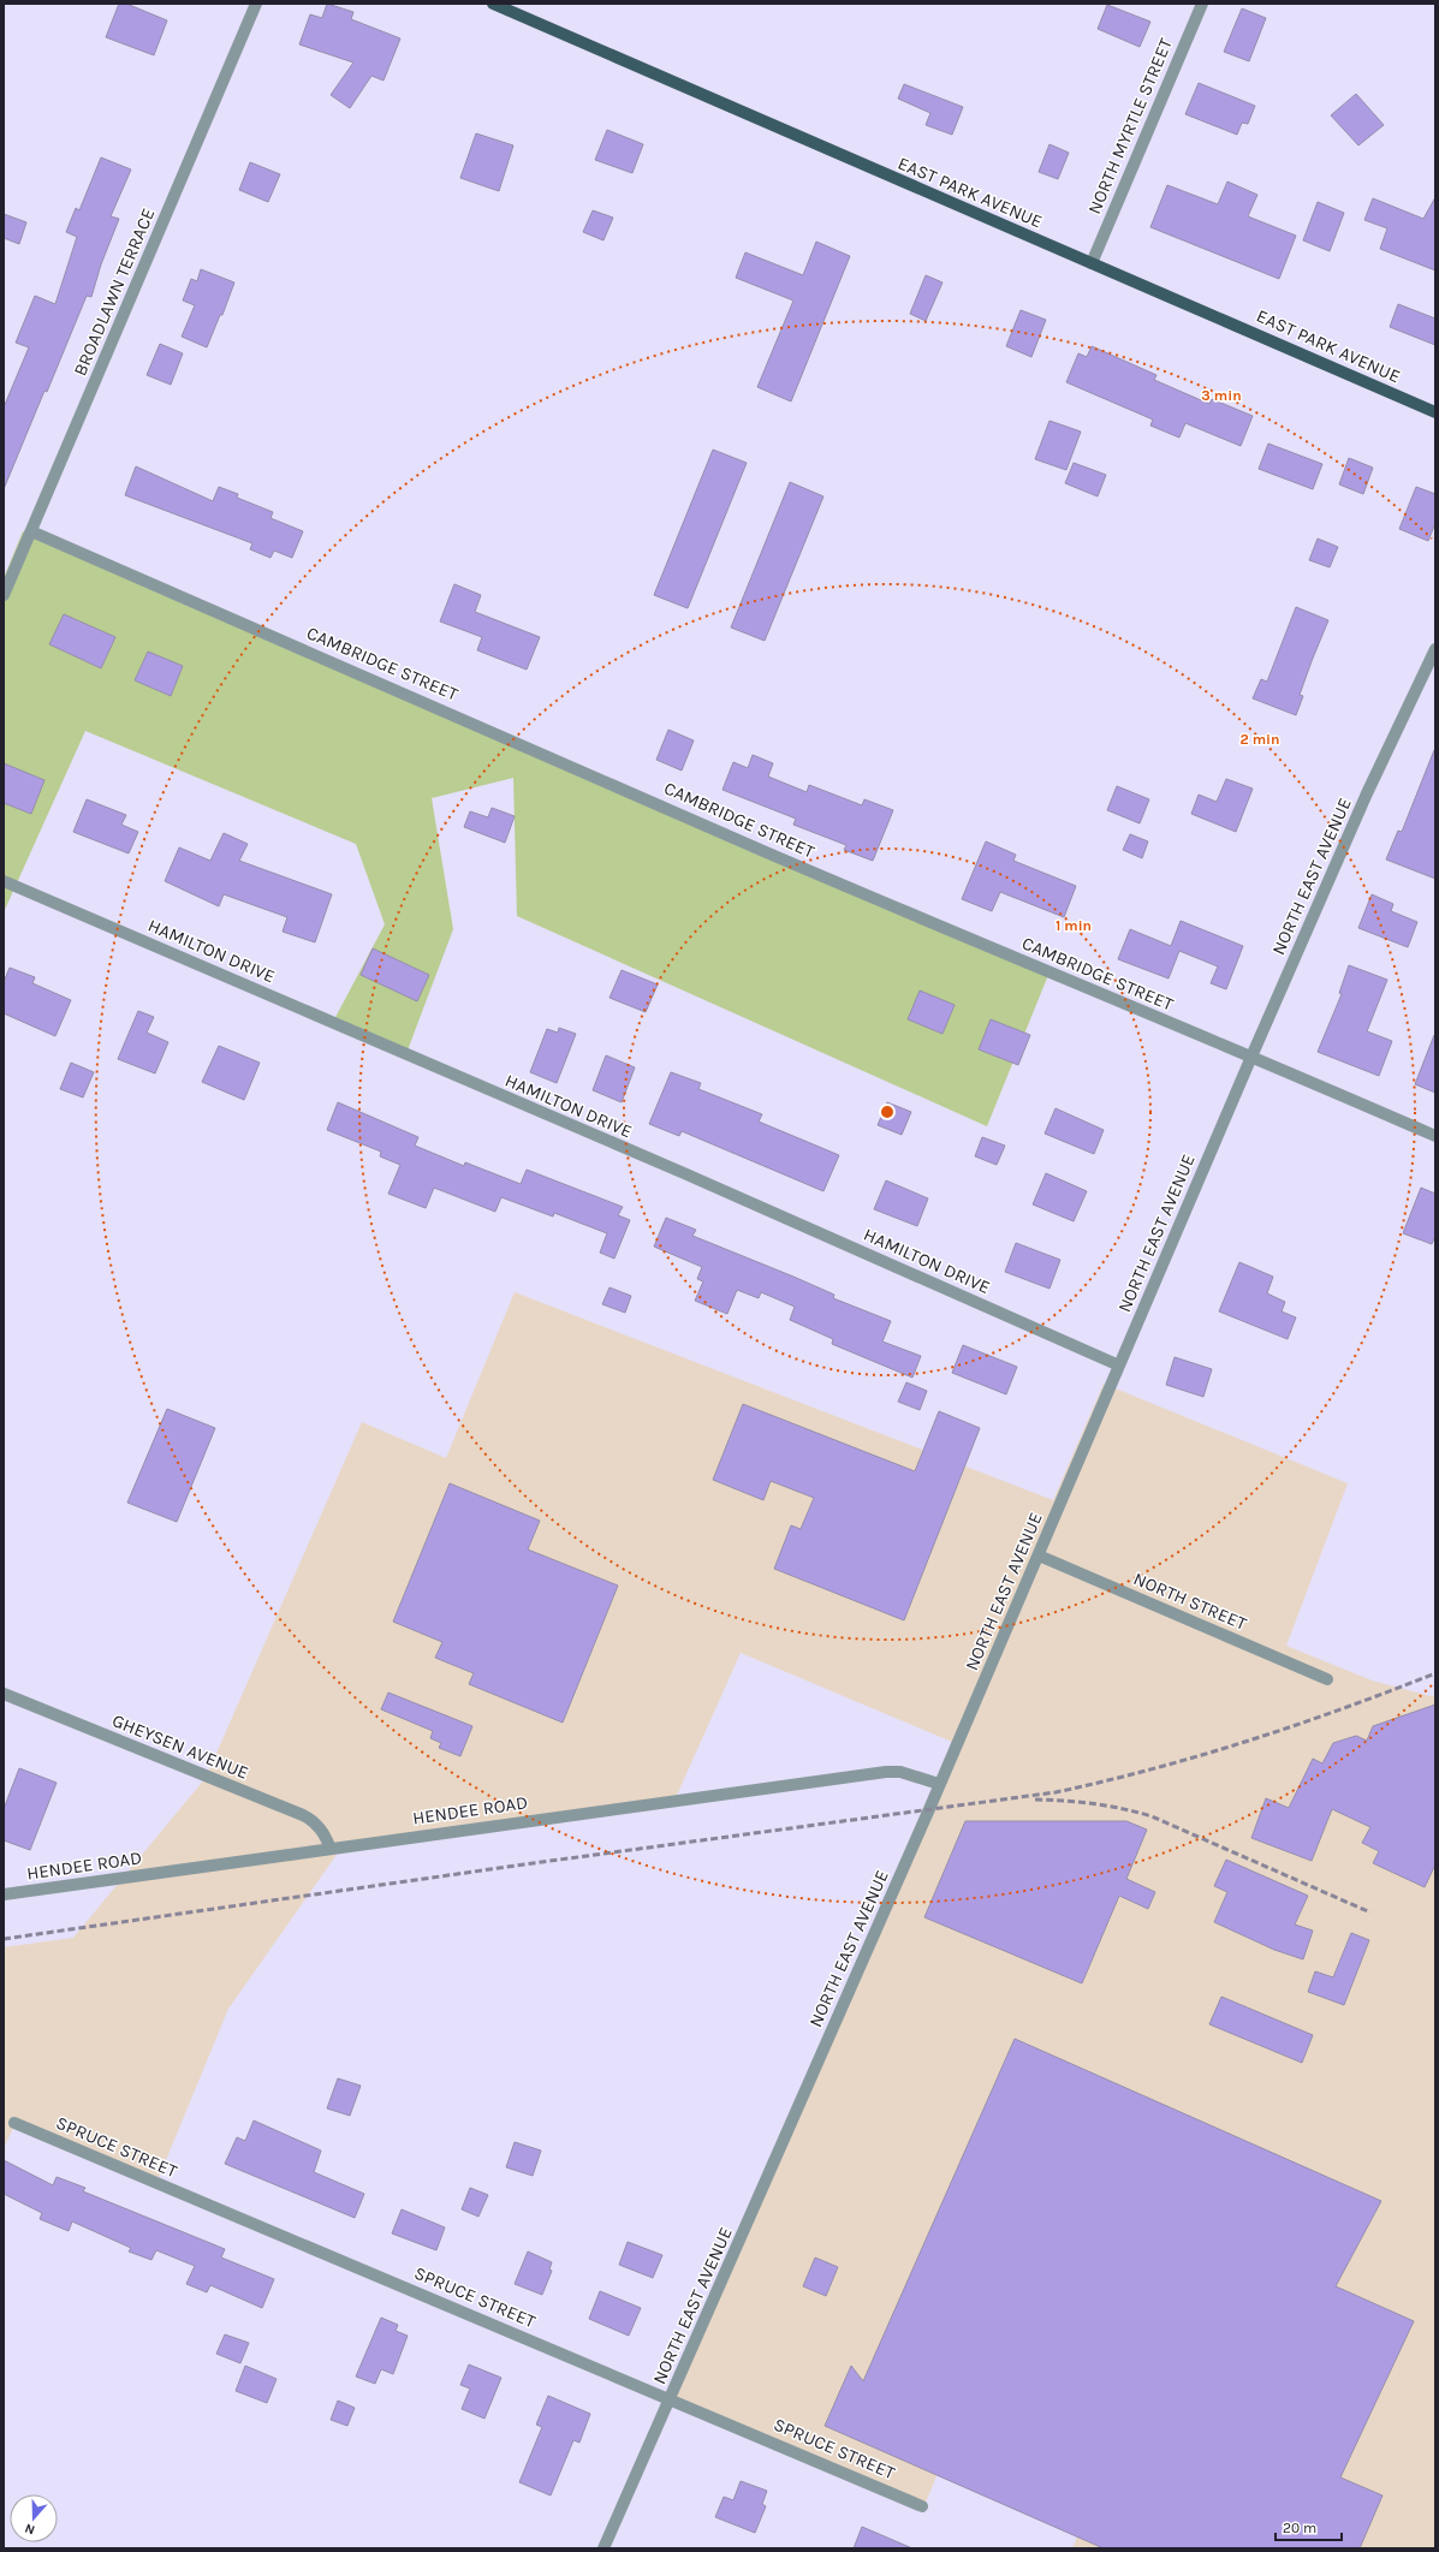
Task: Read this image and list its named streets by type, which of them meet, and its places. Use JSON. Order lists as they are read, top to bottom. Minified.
{"streets":{"main road":["EAST PARK AVENUE"],"street":["NORTH MYRTLE STREET","BROADLAWN TERRACE","CAMBRIDGE STREET","NORTH EAST AVENUE","HAMILTON DRIVE","NORTH STREET","GHEYSEN AVENUE","HENDEE ROAD","SPRUCE STREET"]},"crossings":[["NORTH MYRTLE STREET","EAST PARK AVENUE"],["BROADLAWN TERRACE","CAMBRIDGE STREET"],["CAMBRIDGE STREET","NORTH EAST AVENUE"],["NORTH EAST AVENUE","HAMILTON DRIVE"],["NORTH EAST AVENUE","NORTH STREET"],["NORTH EAST AVENUE","HENDEE ROAD"],["NORTH EAST AVENUE","SPRUCE STREET"],["GHEYSEN AVENUE","HENDEE ROAD"]],"scale_bar":"20 m","north":"bottom","rings":["3 min","2 min","1 min"]}
